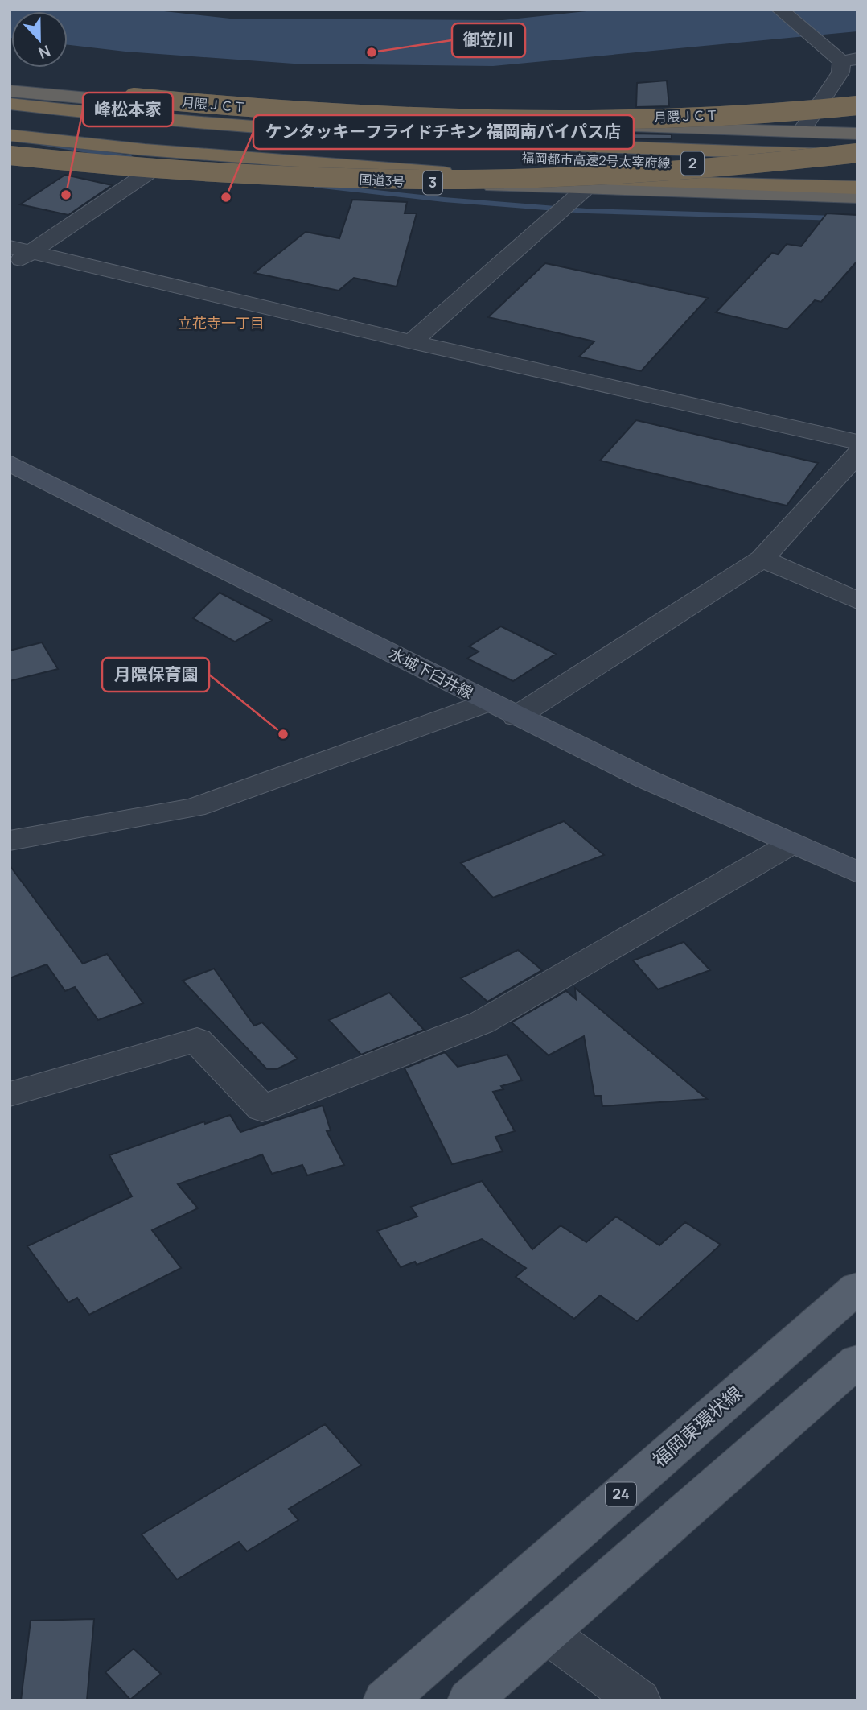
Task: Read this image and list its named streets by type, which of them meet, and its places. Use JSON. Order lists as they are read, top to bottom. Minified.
{"streets":{"highway":["月隈ＪＣＴ","福岡都市高速2号太宰府線","2","国道3号","3"],"main road":["水城下臼井線","福岡東環状線","24"]},"crossings":[["福岡都市高速2号太宰府線","国道3号"]],"districts":["立花寺一丁目"],"places":["御笠川","峰松本家","ケンタッキーフライドチキン 福岡南バイパス店","月隈保育園"],"north":"bottom"}
